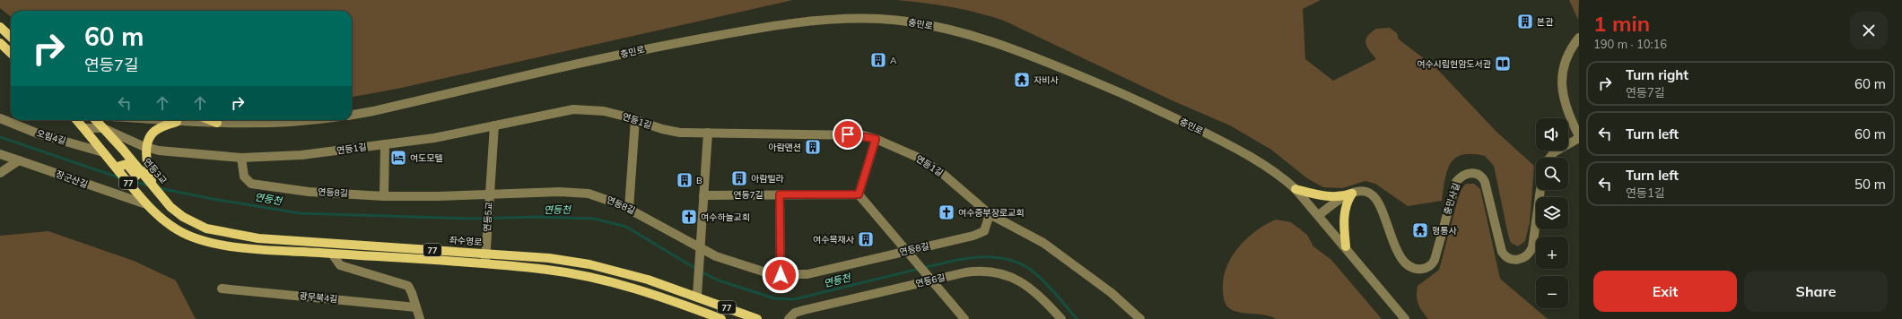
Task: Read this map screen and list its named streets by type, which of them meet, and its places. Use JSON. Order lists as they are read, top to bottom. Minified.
{"streets":{"main road":["연등3교","77","좌수영로"],"street":["충민로","연등1길","오림4길","장군산길","연등8길","연등7길","충민사길","연등5교","연등6길","광무북4길"]},"crossings":[["연등1길","연등3교"],["연등1길","77"],["연등1길","연등8길"],["연등1길","연등5교"],["오림4길","77"],["연등3교","77"],["연등3교","좌수영로"],["장군산길","77"],["77","연등5교"],["연등8길","연등5교"],["연등5교","좌수영로"]],"water":["연등천"],"places":{"building":["본관","A","아람맨션","아람빌라","B","여수목재사"],"library":["여수시립현암도서관"],"temple":["자비사","형통사"],"hotel":["여도모텔"],"church":["여수중부장로교회","여수하늘교회"]},"page":{"heading":["1 min","190 m · 10:16"],"turn":["60 m","연등7길"],"list":[{"name":"Turn right","note":"연등7길","value":"60 m"},{"name":"Turn left","value":"60 m"},{"name":"Turn left","note":"연등1길","value":"50 m"}],"map_buttons":["+","−"],"buttons":["Exit","Share"]}}
